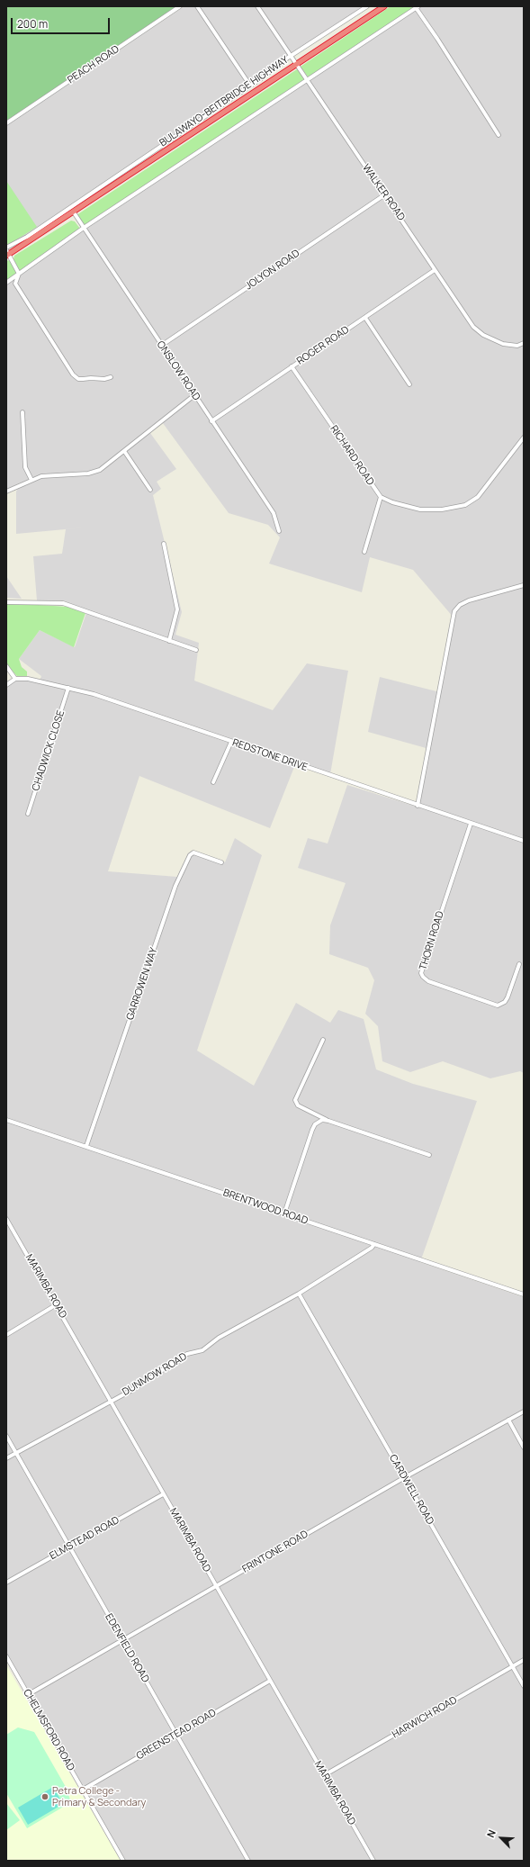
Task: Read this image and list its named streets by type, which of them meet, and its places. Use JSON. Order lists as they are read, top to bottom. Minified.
{"streets":{"highway":["BULAWAYO-BEITBRIDGE HIGHWAY"],"street":["PEACH ROAD","WALKER ROAD","JOLYON ROAD","ROGER ROAD","ONSLOW ROAD","RICHARD ROAD","CHADWICK CLOSE","REDSTONE DRIVE","THORN ROAD","GARROWEN WAY","BRENTWOOD ROAD","MARIMBA ROAD","DUNMOW ROAD","CARDWELL ROAD","ELMSTEAD ROAD","FRINTONE ROAD","EDENFIELD ROAD","HARWICH ROAD","CHELMSFORD ROAD","GREENSTEAD ROAD"]},"crossings":[["BULAWAYO-BEITBRIDGE HIGHWAY","WALKER ROAD"],["BULAWAYO-BEITBRIDGE HIGHWAY","ONSLOW ROAD"],["WALKER ROAD","JOLYON ROAD"],["WALKER ROAD","ROGER ROAD"],["JOLYON ROAD","ONSLOW ROAD"],["ROGER ROAD","ONSLOW ROAD"],["ROGER ROAD","RICHARD ROAD"],["CHADWICK CLOSE","REDSTONE DRIVE"],["REDSTONE DRIVE","THORN ROAD"],["GARROWEN WAY","BRENTWOOD ROAD"],["BRENTWOOD ROAD","DUNMOW ROAD"],["MARIMBA ROAD","DUNMOW ROAD"],["MARIMBA ROAD","ELMSTEAD ROAD"],["MARIMBA ROAD","FRINTONE ROAD"],["MARIMBA ROAD","HARWICH ROAD"],["MARIMBA ROAD","GREENSTEAD ROAD"],["DUNMOW ROAD","CARDWELL ROAD"],["DUNMOW ROAD","EDENFIELD ROAD"],["CARDWELL ROAD","FRINTONE ROAD"],["CARDWELL ROAD","HARWICH ROAD"],["ELMSTEAD ROAD","EDENFIELD ROAD"],["FRINTONE ROAD","EDENFIELD ROAD"],["FRINTONE ROAD","CHELMSFORD ROAD"],["EDENFIELD ROAD","GREENSTEAD ROAD"],["CHELMSFORD ROAD","GREENSTEAD ROAD"]],"places":["Petra College - Primary & Secondary"],"scale_bar":"200 m","north":"top left"}
